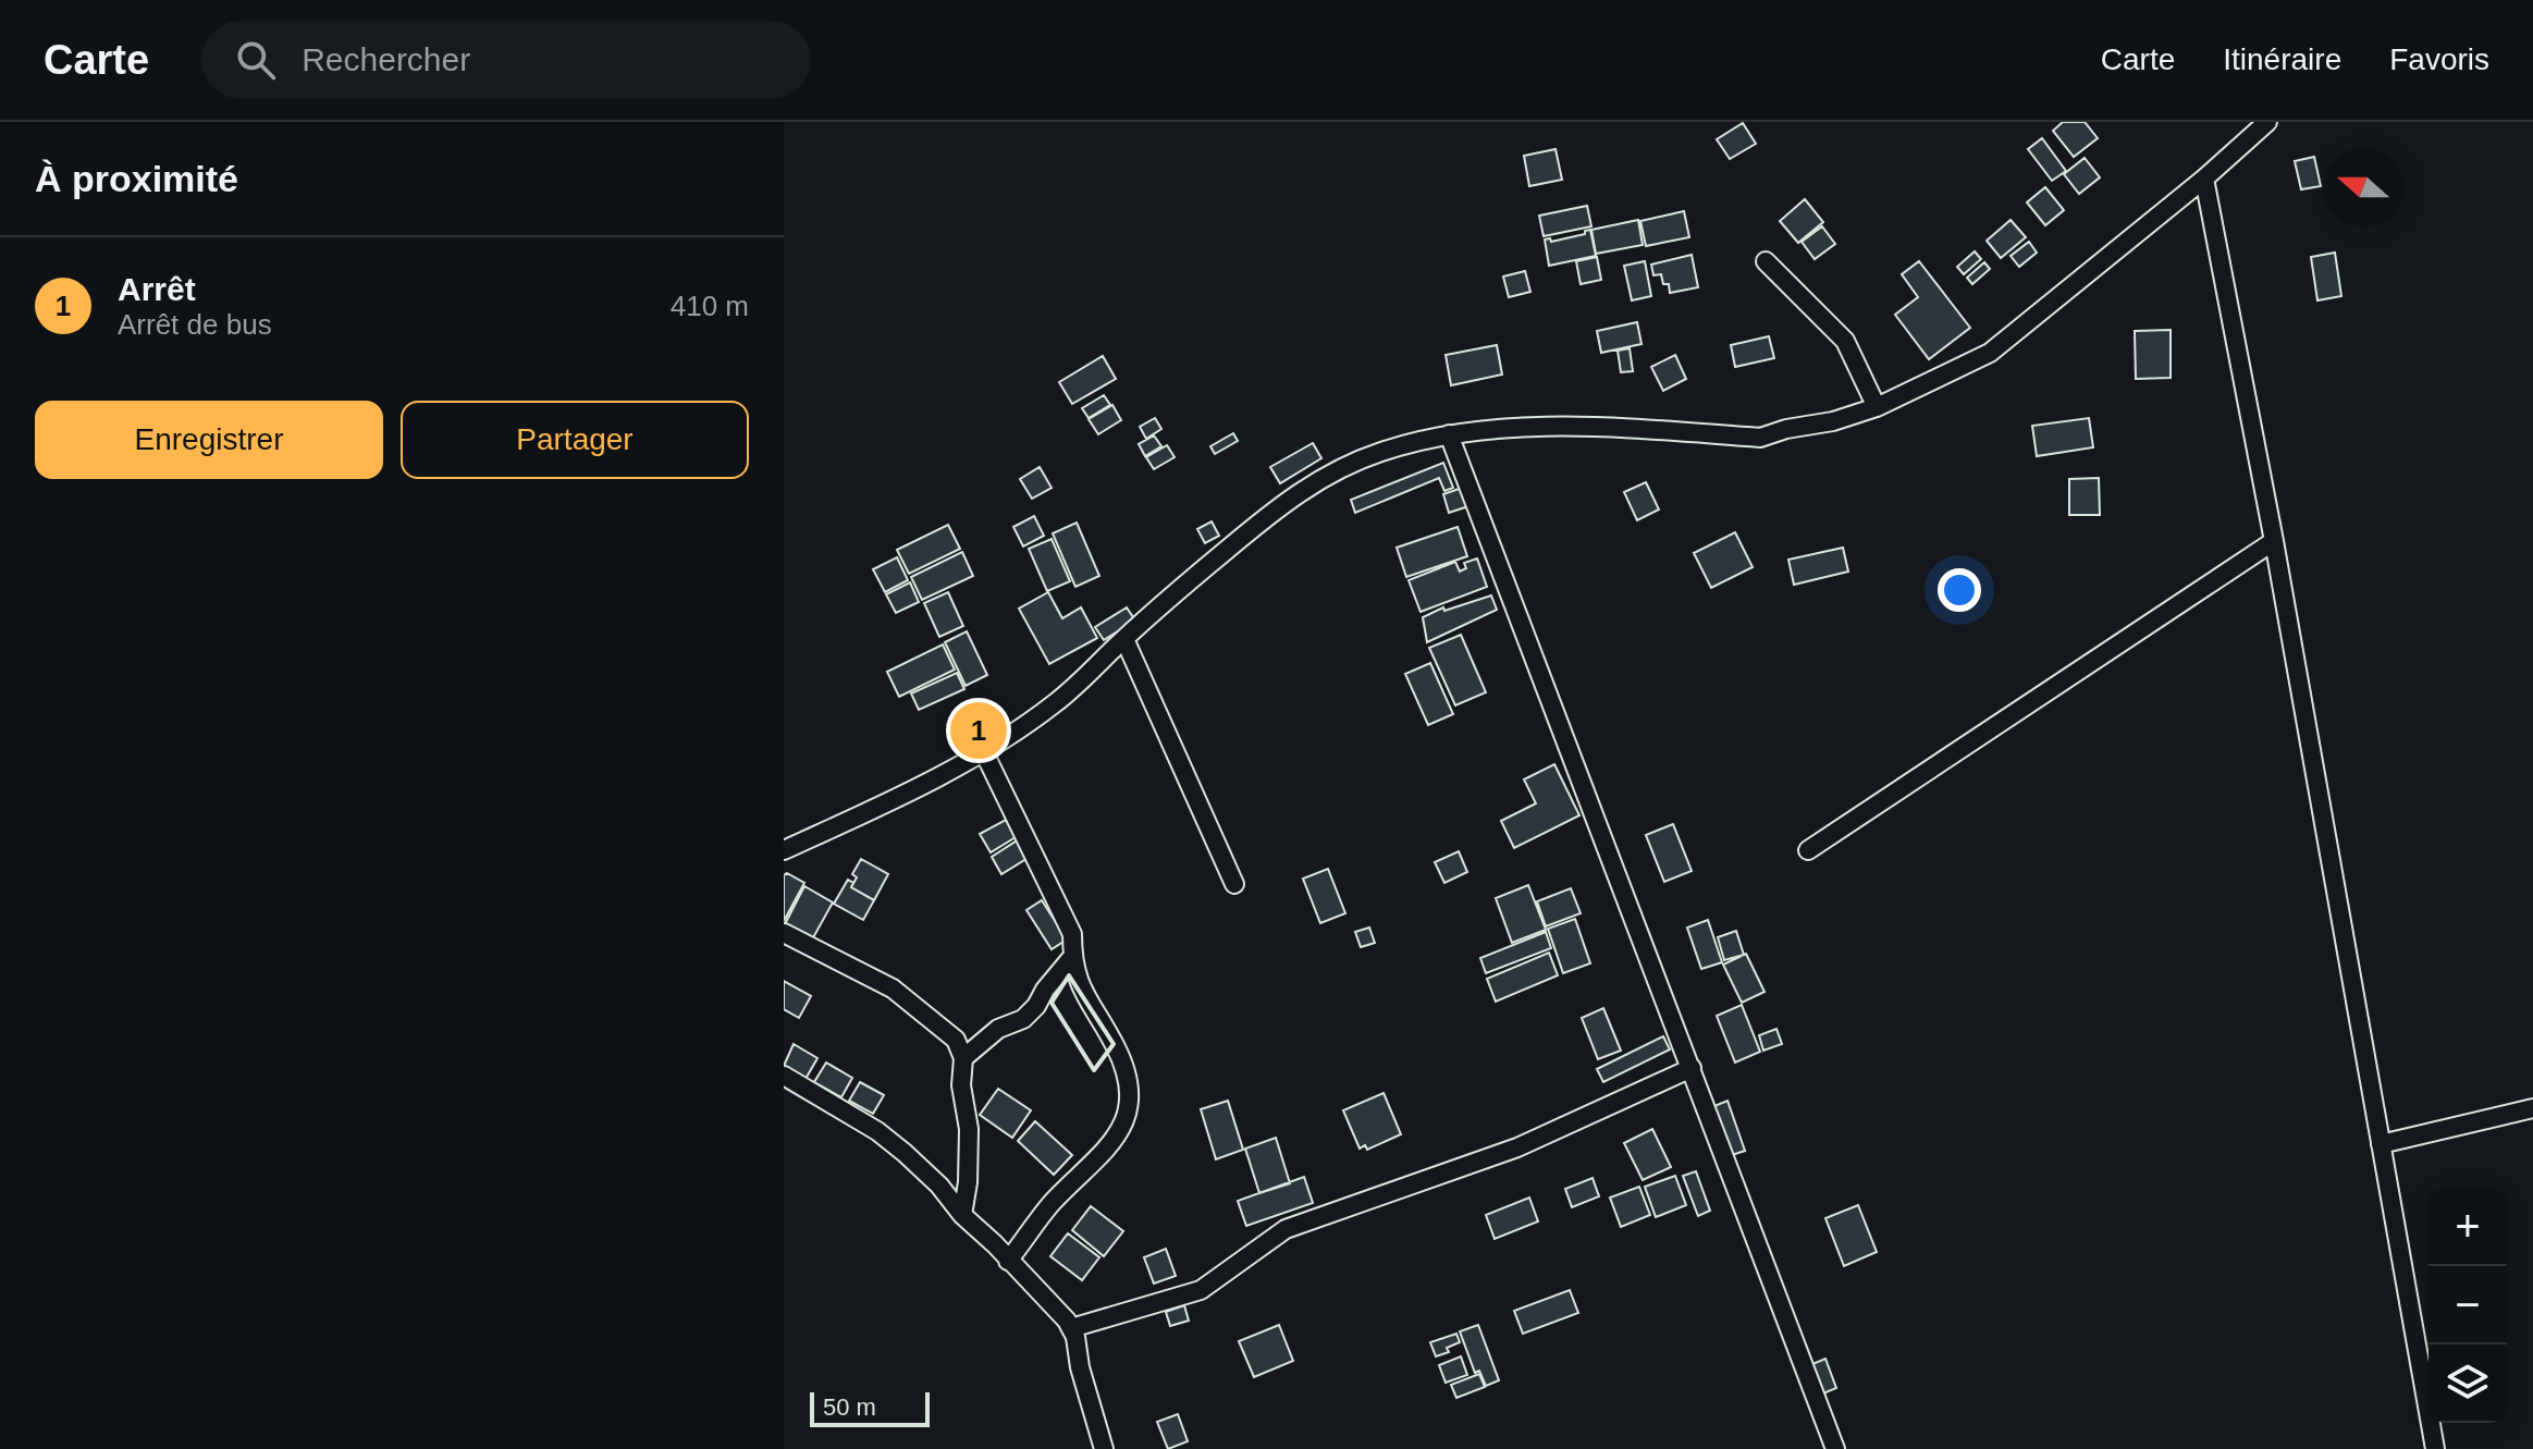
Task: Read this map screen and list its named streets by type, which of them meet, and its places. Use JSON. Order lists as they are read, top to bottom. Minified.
{"scale_bar":"50 m","north":"left","page":{"header":"Carte","search":"Rechercher","nav":["Carte","Itinéraire","Favoris"],"heading":"À proximité","list":[{"mark":"1","name":"Arrêt","note":"Arrêt de bus","value":"410 m"}],"buttons":["Enregistrer","Partager"],"pins":"1","map_buttons":["+","−"],"scale":"50 m"}}
